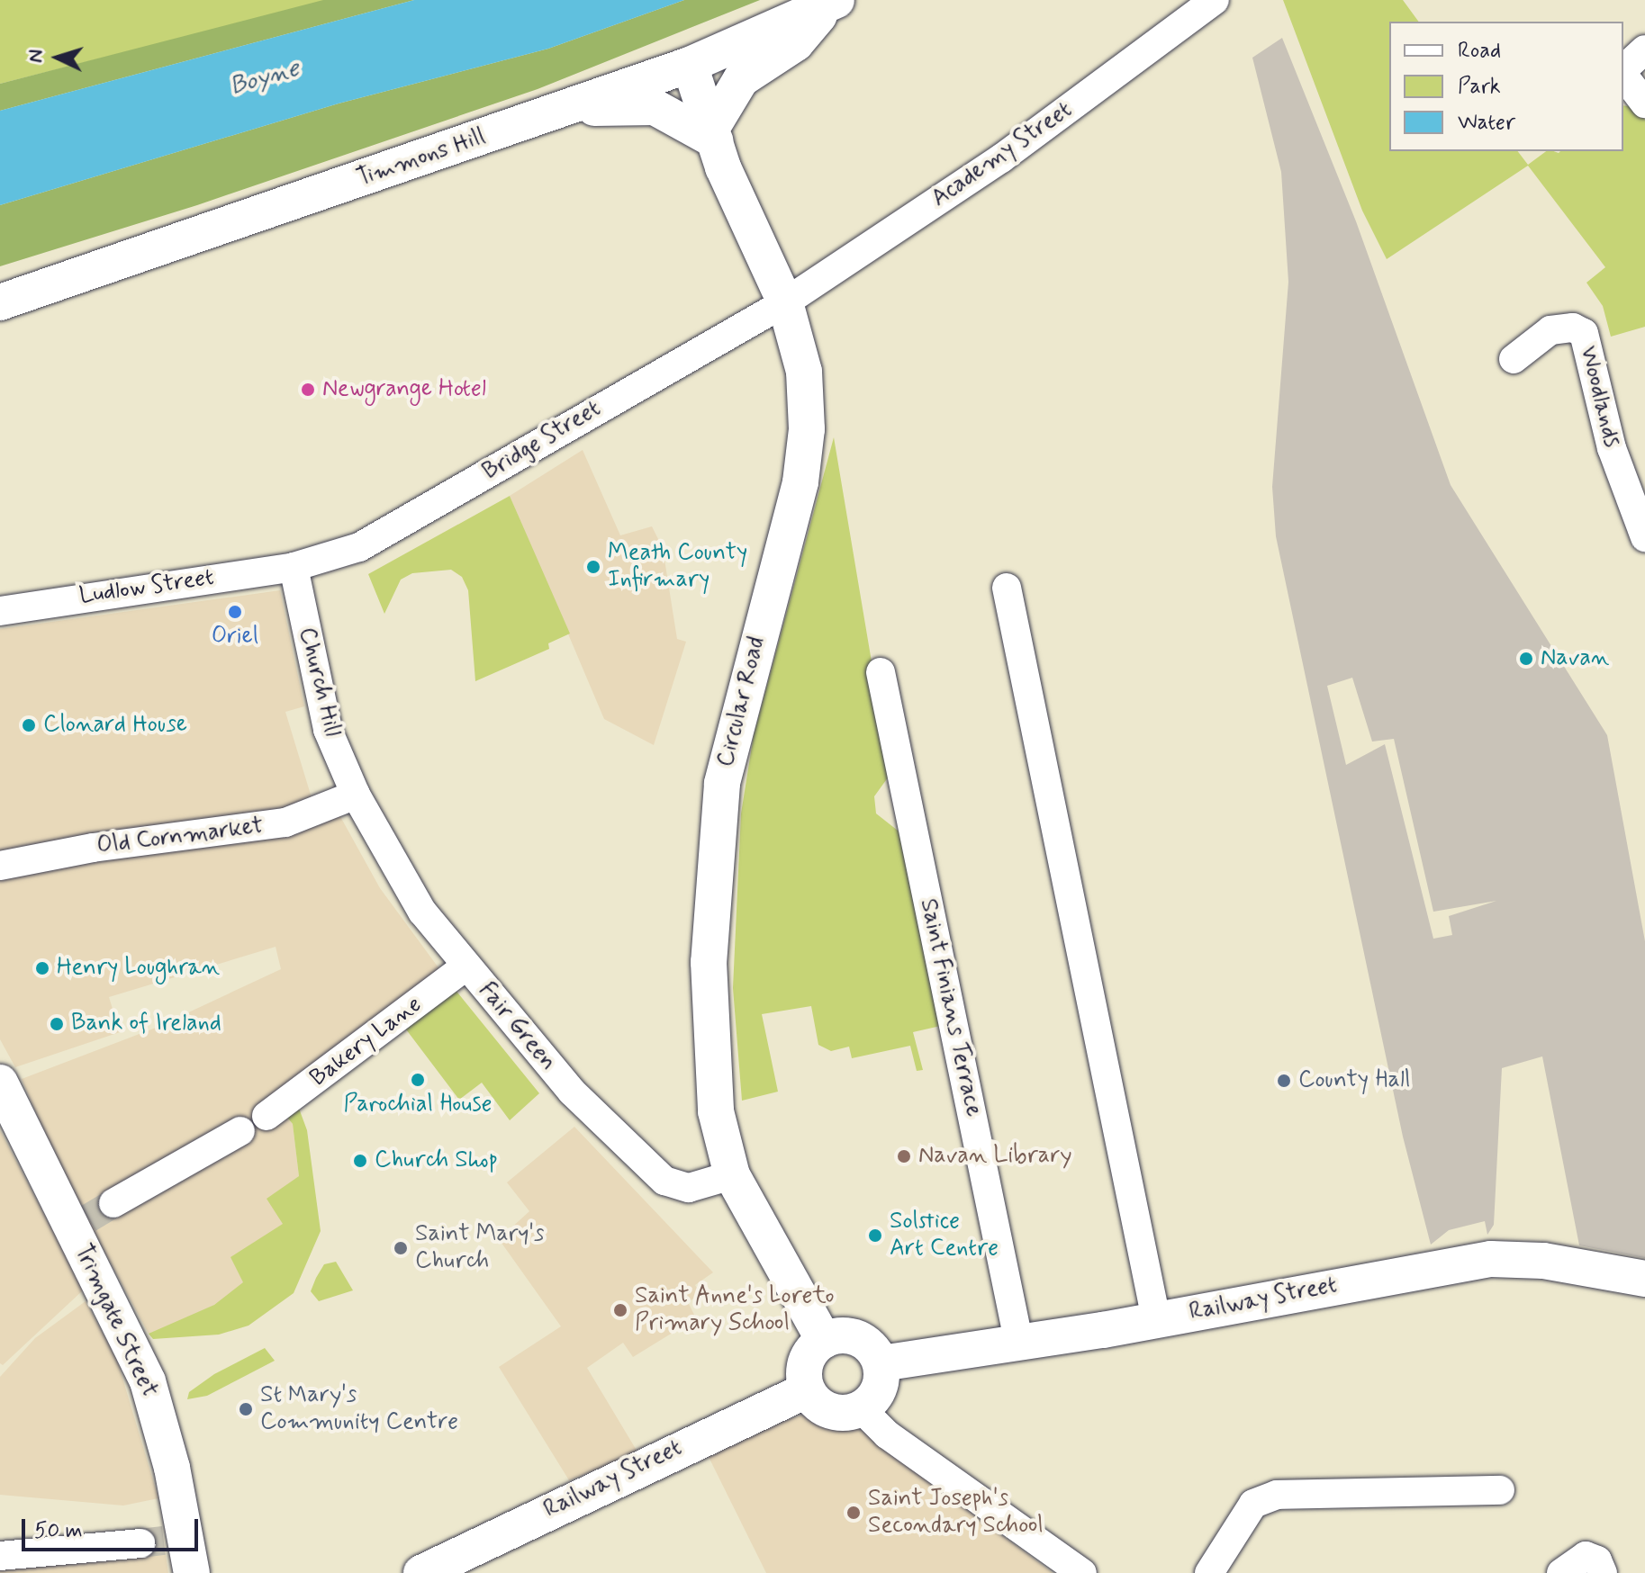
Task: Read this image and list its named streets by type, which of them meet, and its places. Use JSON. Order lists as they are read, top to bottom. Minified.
{"streets":{"main road":["Timmons Hill","Circular Road","Railway Street","Trimgate Street"],"street":["Academy Street","Woodlands","Bridge Street","Ludlow Street","Church Hill","Old Cornmarket","Saint Finians Terrace","Fair Green","Bakery Lane"]},"crossings":[["Academy Street","Bridge Street"],["Academy Street","Circular Road"],["Timmons Hill","Circular Road"],["Bridge Street","Ludlow Street"],["Bridge Street","Church Hill"],["Bridge Street","Circular Road"],["Ludlow Street","Church Hill"],["Church Hill","Old Cornmarket"],["Church Hill","Fair Green"],["Circular Road","Fair Green"],["Circular Road","Railway Street"],["Old Cornmarket","Fair Green"],["Saint Finians Terrace","Railway Street"],["Fair Green","Bakery Lane"]],"water":["Boyne"],"places":["Newgrange Hotel","Meath County Infirmary","Oriel","Navan","Clonard House","Henry Loughran","Bank of Ireland","Parochial House","County Hall","Navan Library","Church Shop","Solstice Art Centre","Saint Mary's Church","Saint Anne's Loreto Primary School","St Mary's Community Centre","Saint Joseph's Secondary School"],"legend":["Road","Park","Water"],"scale_bar":"50 m","north":"left"}
